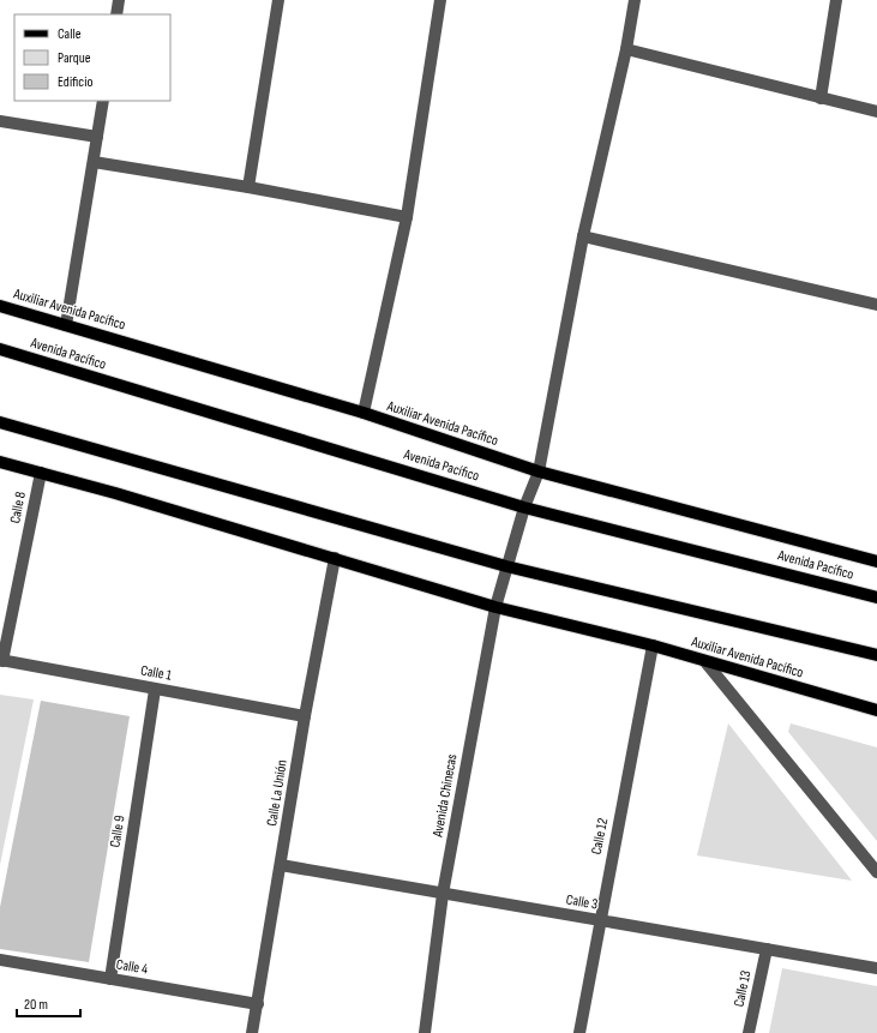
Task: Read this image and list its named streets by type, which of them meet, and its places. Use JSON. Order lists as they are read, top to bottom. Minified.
{"streets":{"main road":["Auxiliar Avenida Pacífico","Avenida Pacífico"],"street":["Calle 8","Calle 1","Calle La Unión","Avenida Chinecas","Calle 9","Calle 12","Calle 3","Calle 4","Calle 13"]},"crossings":[["Auxiliar Avenida Pacífico","Calle 8"],["Auxiliar Avenida Pacífico","Calle La Unión"],["Auxiliar Avenida Pacífico","Avenida Chinecas"],["Auxiliar Avenida Pacífico","Calle 12"],["Avenida Pacífico","Avenida Chinecas"],["Calle 8","Calle 1"],["Calle 1","Calle La Unión"],["Calle 1","Calle 9"],["Calle La Unión","Calle 3"],["Calle La Unión","Calle 4"],["Avenida Chinecas","Calle 3"],["Calle 9","Calle 4"],["Calle 12","Calle 3"],["Calle 3","Calle 13"]],"legend":["Calle","Parque","Edificio"],"scale_bar":"20 m"}
